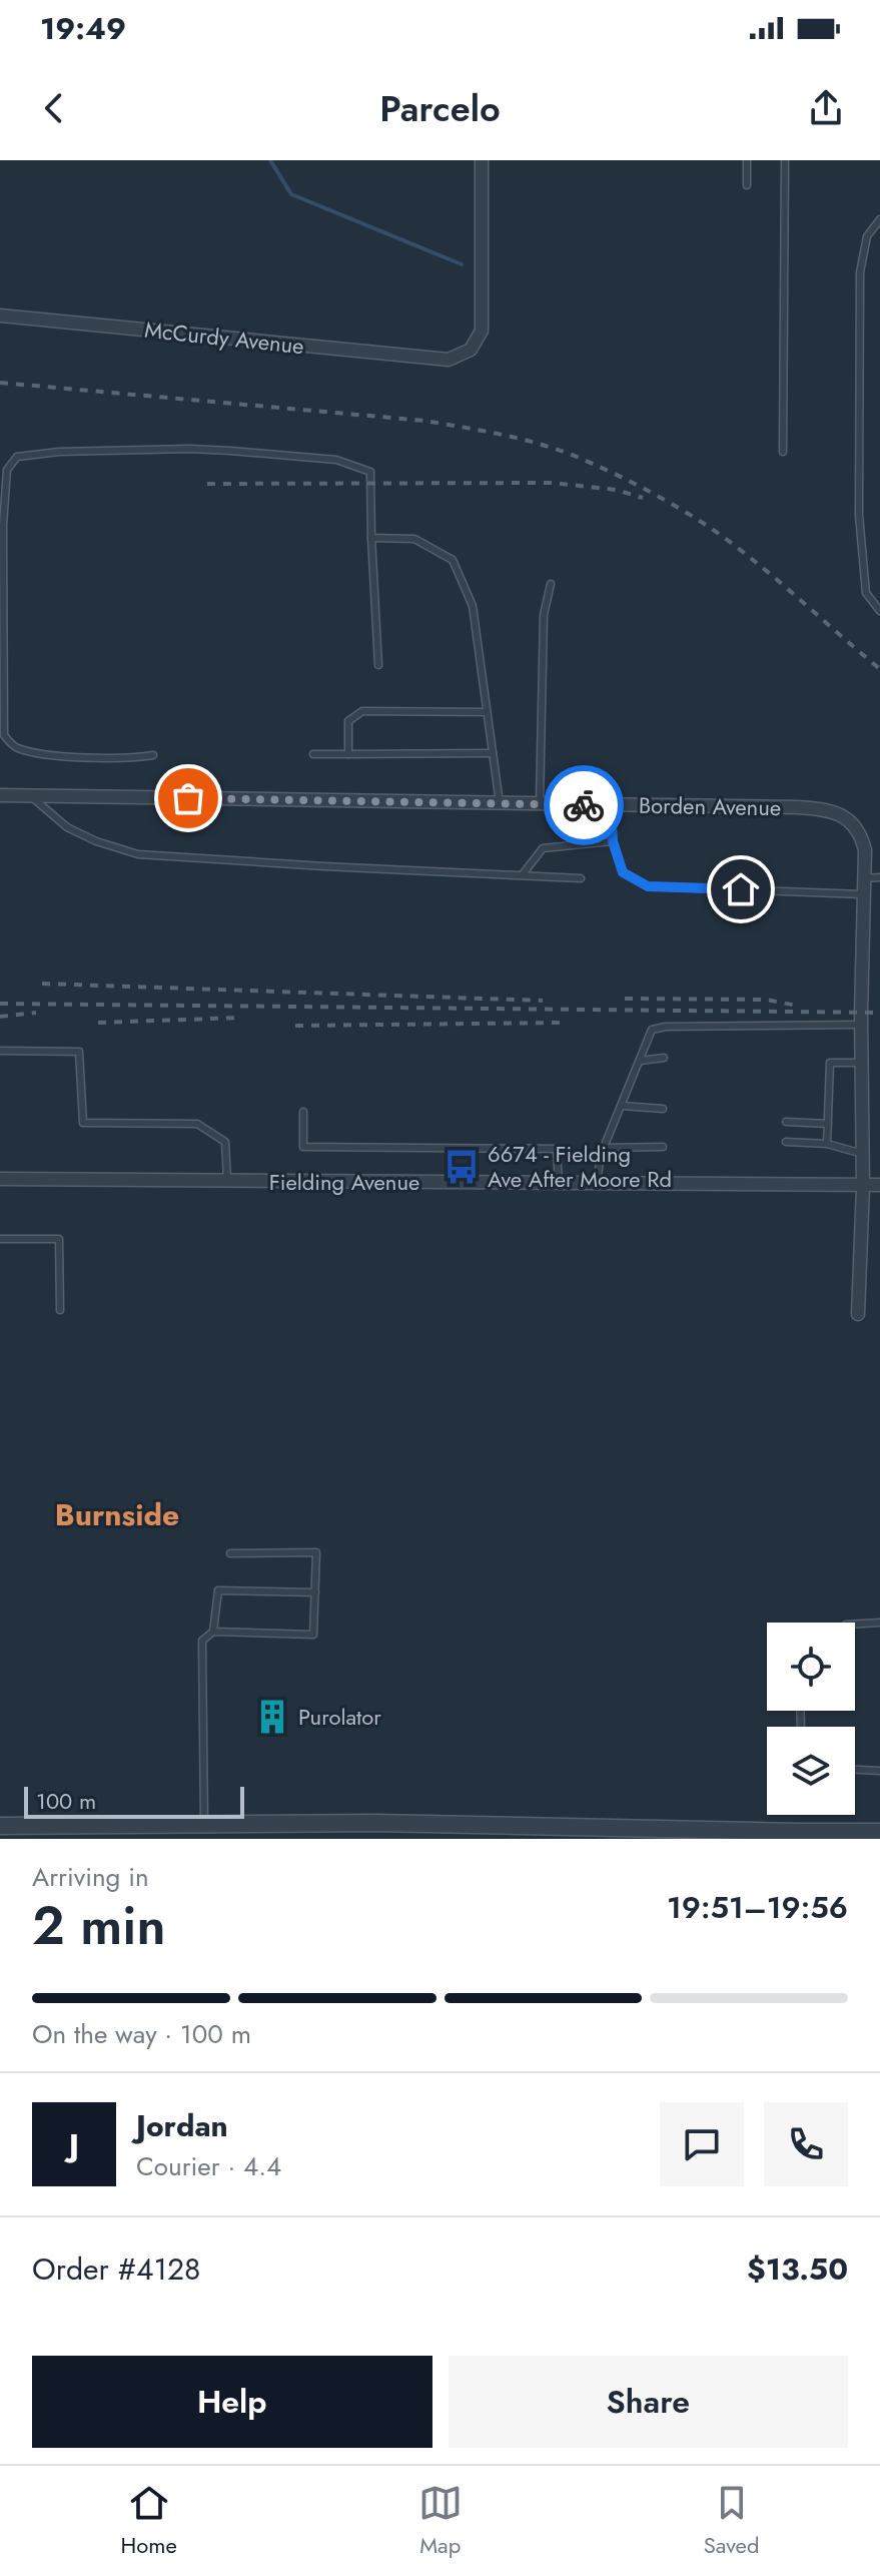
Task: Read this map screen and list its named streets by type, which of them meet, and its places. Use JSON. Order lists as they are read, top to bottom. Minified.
{"streets":{"street":["McCurdy Avenue","Borden Avenue","Fielding Avenue"]},"districts":["Burnside"],"places":{"bus stop":["6674 - Fielding Ave After Moore Rd"],"building":["Purolator"]},"scale_bar":"100 m","page":{"status":"19:49","header":"Parcelo","scale":"100 m","heading":["2 min","Arriving in","19:51–19:56"],"panel":["Jordan","Courier · 4.4","Order #4128","$13.50"],"bar":"On the way · 100 m","round":"J","buttons":["Help","Share"],"tabs":["Home","Map","Saved"]}}
